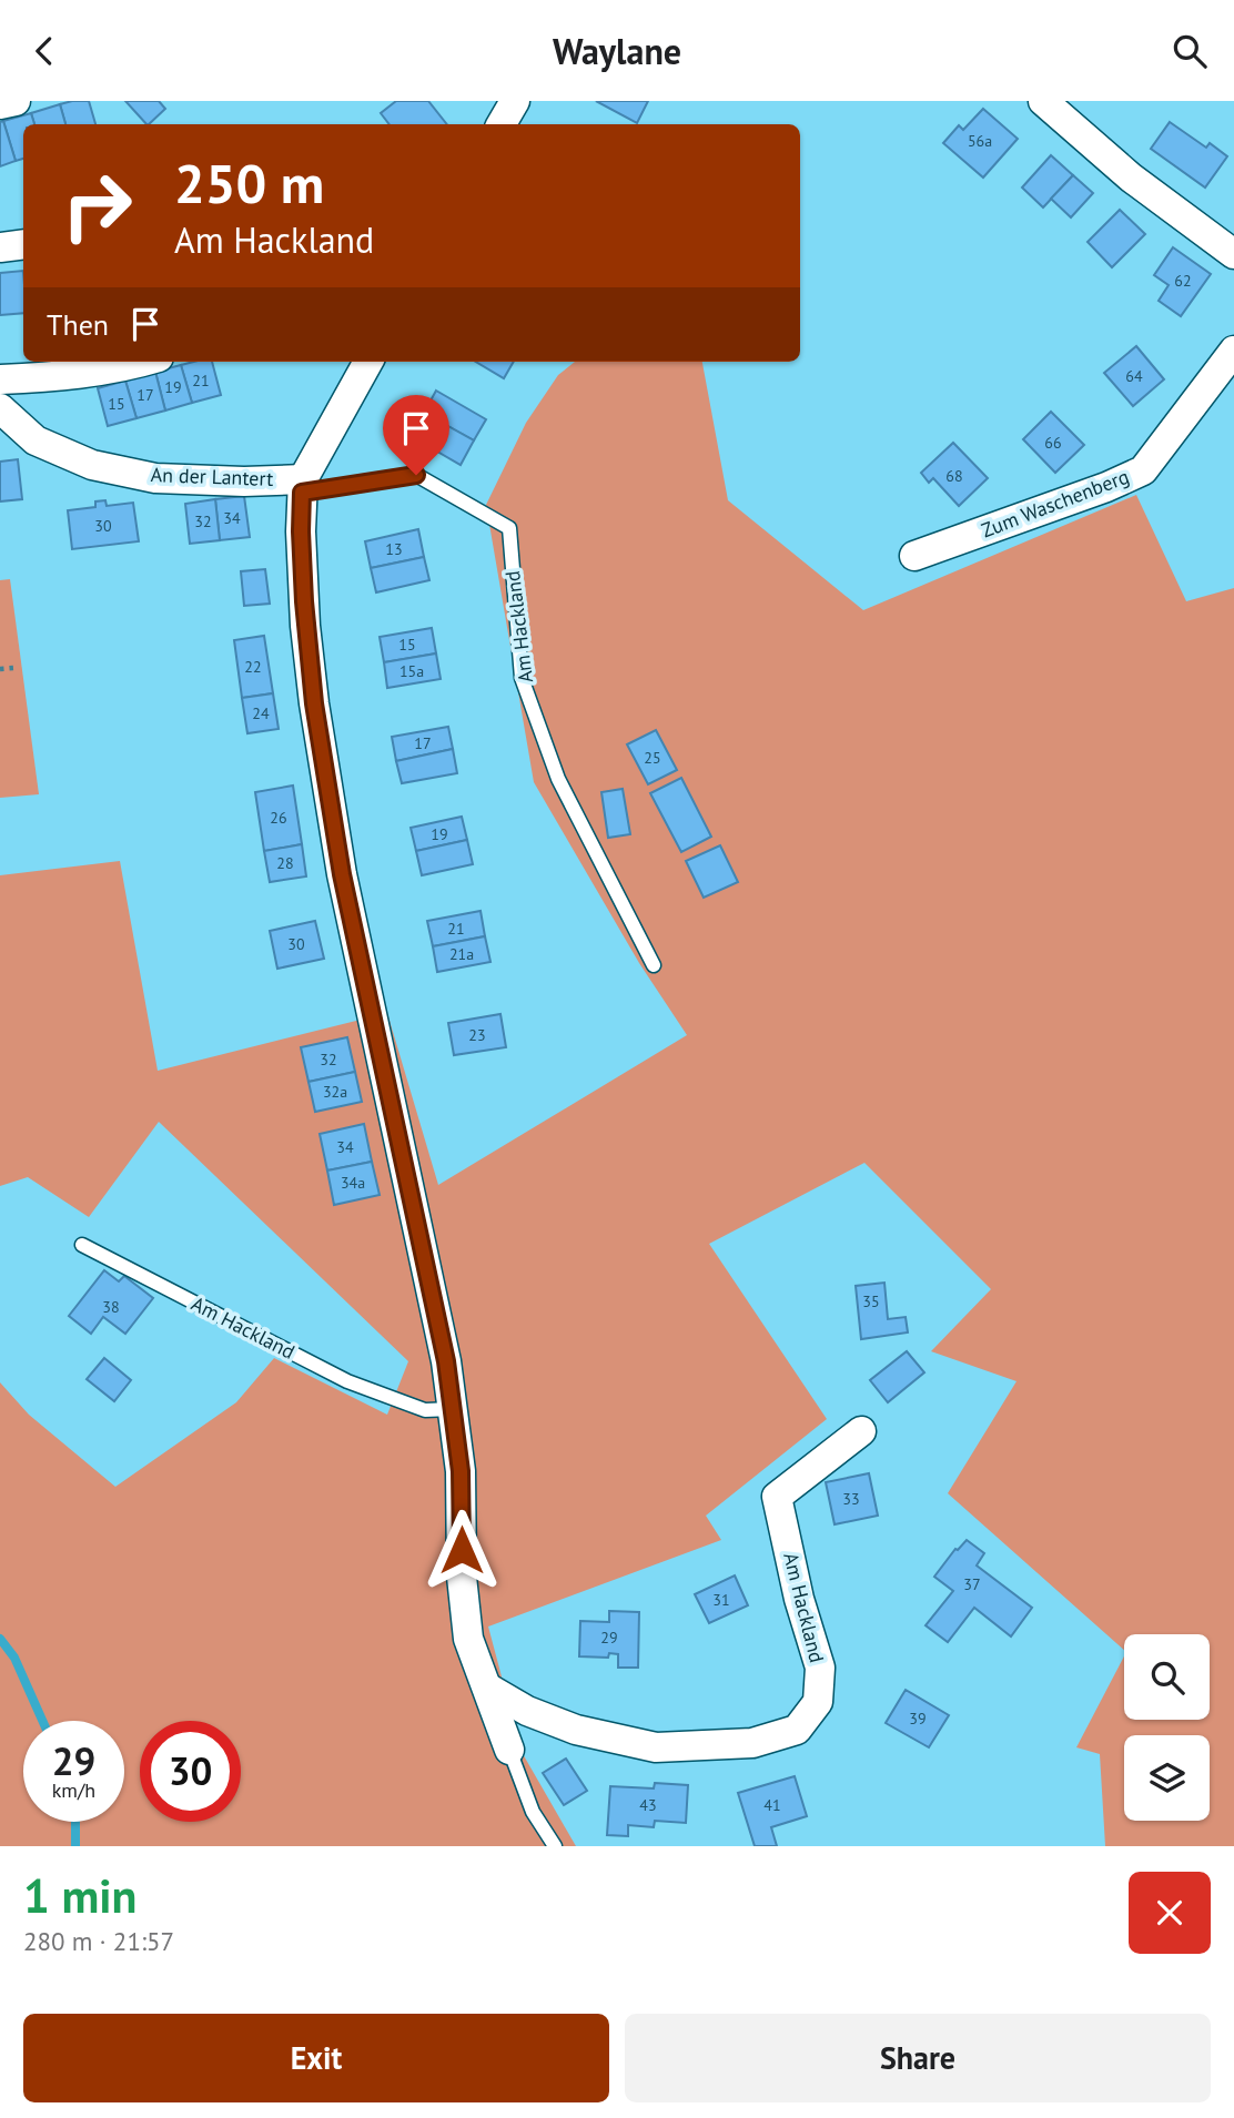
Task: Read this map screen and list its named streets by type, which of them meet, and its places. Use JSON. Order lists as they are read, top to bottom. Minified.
{"streets":{"street":["An der Lantert","Zum Waschenberg","Am Hackland"]},"crossings":[["An der Lantert","Am Hackland"]],"house_numbers":["56a","62","64","21","19","17","15","66","68","34","32","30","13","15","22","15a","24","17","25","26","19","28","21","30","21a","23","32","32a","34","34a","35","38","33","37","31","29","39","43","41"],"page":{"header":"Waylane","turn":["250 m","Am Hackland"],"then":"Then","speed":"29 km/h","limit":"30","heading":["1 min","280 m · 21:57"],"buttons":["Exit","Share"]}}
